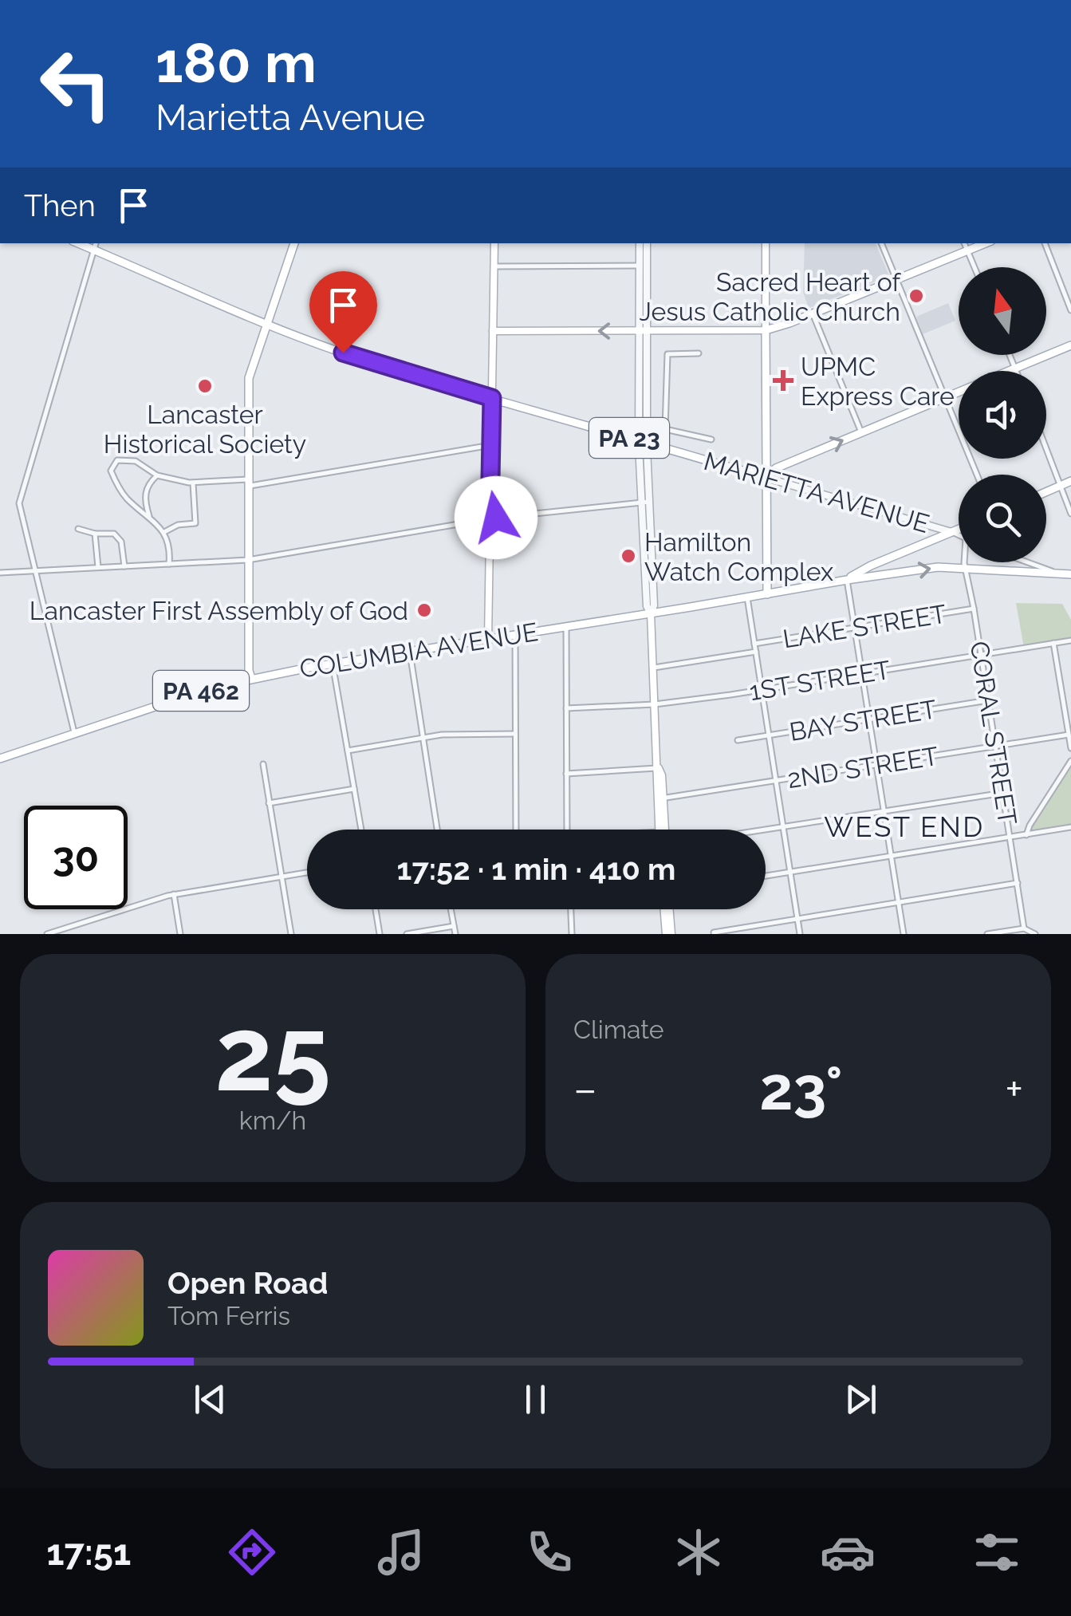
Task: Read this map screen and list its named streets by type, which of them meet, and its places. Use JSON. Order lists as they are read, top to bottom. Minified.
{"streets":{"main road":["PA 23","MARIETTA AVENUE","COLUMBIA AVENUE","PA 462"],"street":["LAKE STREET","1ST STREET","BAY STREET","CORAL STREET","2ND STREET"]},"crossings":[["LAKE STREET","CORAL STREET"],["COLUMBIA AVENUE","PA 462"],["1ST STREET","CORAL STREET"],["PA 462","CORAL STREET"],["BAY STREET","CORAL STREET"],["CORAL STREET","2ND STREET"]],"districts":["WEST END"],"places":{"other":["Sacred Heart of Jesus Catholic Church","Lancaster Historical Society","Hamilton Watch Complex","Lancaster First Assembly of God"],"health":["UPMC Express Care"]},"north":"top","page":{"turn":["180 m","Marietta Avenue"],"then":"Then","limit":"30","trip":"17:52 · 1 min · 410 m","tile":[["25","km/h"],"Climate"],"heat":["−","23°","+"],"song":["Open Road","Tom Ferris"],"tabs":"17:51"}}
